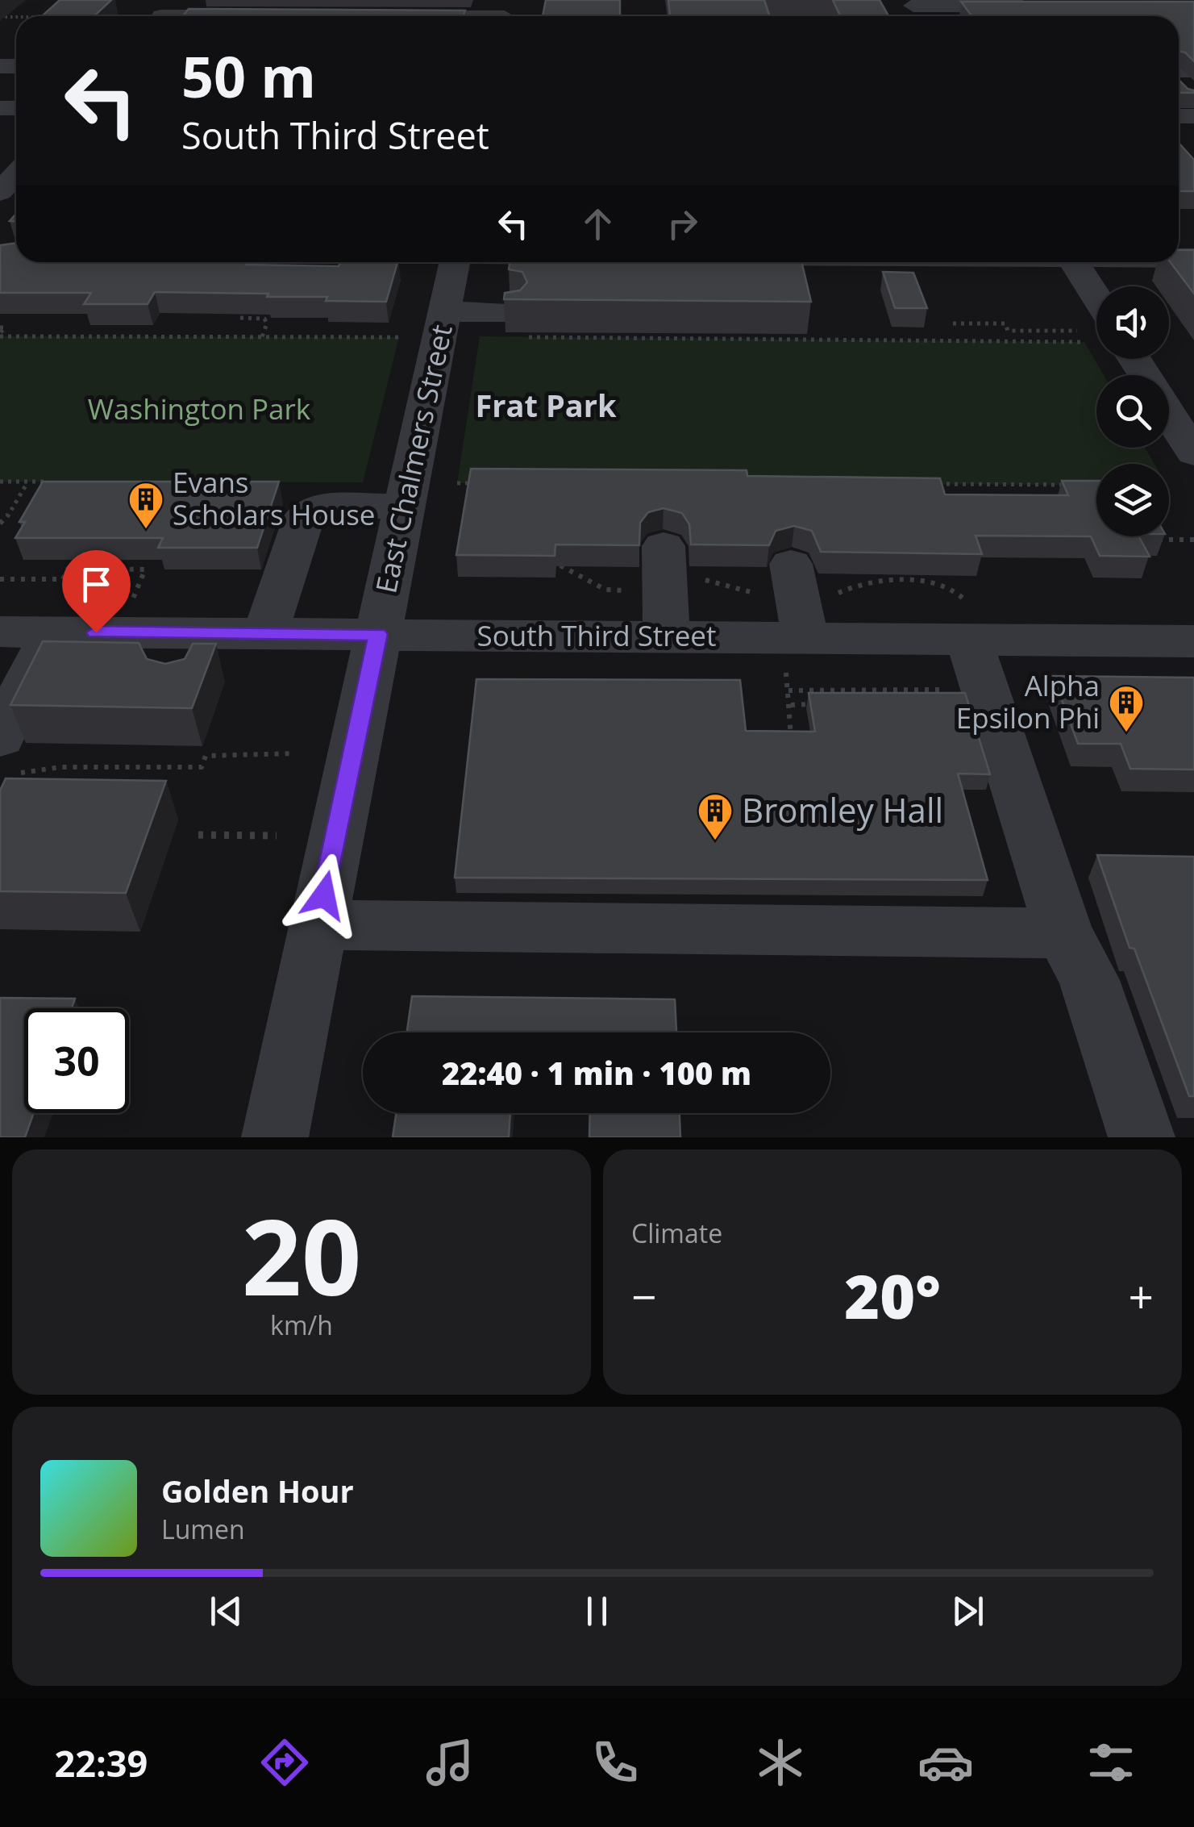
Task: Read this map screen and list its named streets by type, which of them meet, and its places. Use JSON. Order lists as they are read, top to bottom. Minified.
{"streets":{"street":["East Chalmers Street","South Third Street"]},"crossings":[["East Chalmers Street","South Third Street"]],"districts":["Frat Park"],"parks":["Washington Park"],"places":{"building":["Evans Scholars House","Alpha Epsilon Phi","Bromley Hall"]},"page":{"turn":["50 m","South Third Street"],"limit":"30","trip":"22:40 · 1 min · 100 m","tile":[["20","km/h"],"Climate"],"heat":["−","20°","+"],"song":["Golden Hour","Lumen"],"tabs":"22:39"}}
